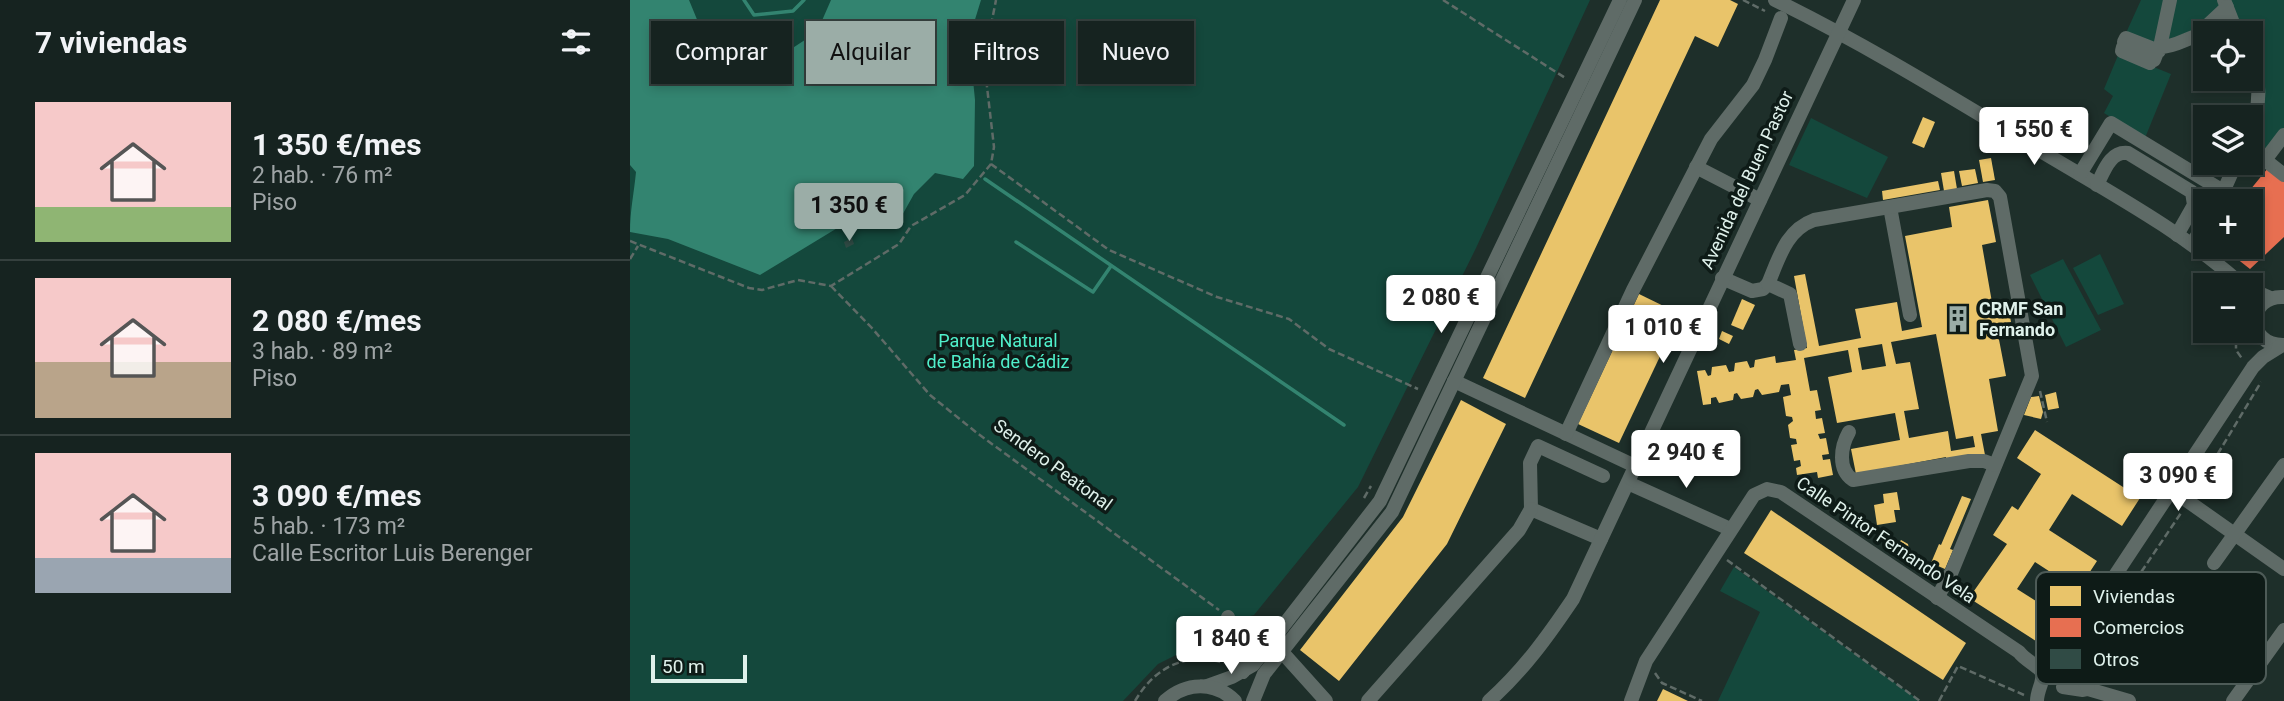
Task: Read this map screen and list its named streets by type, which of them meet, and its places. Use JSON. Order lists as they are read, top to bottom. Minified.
{"streets":{"street":["Avenida del Buen Pastor","Calle Pintor Fernando Vela"],"path":["Sendero Peatonal"]},"parks":["Parque Natural de Bahía de Cádiz"],"places":{"building":["CRMF San Fernando"]},"legend":["Viviendas","Comercios","Otros"],"scale_bar":"50 m","page":{"heading":"7 viviendas","map_buttons":["+","−"],"chip":["Comprar","Alquilar","Filtros","Nuevo"],"list":[{"name":"1 350 €/mes","note":"2 hab. · 76 m² · Piso"},{"name":"2 080 €/mes","note":"3 hab. · 89 m² · Piso"},{"name":"3 090 €/mes","note":"5 hab. · 173 m² · Calle Escritor Luis Berenger"}],"price":["1 550 €","1 350 €","2 080 €","1 010 €","2 940 €","3 090 €","1 840 €"],"scale":"50 m"}}
